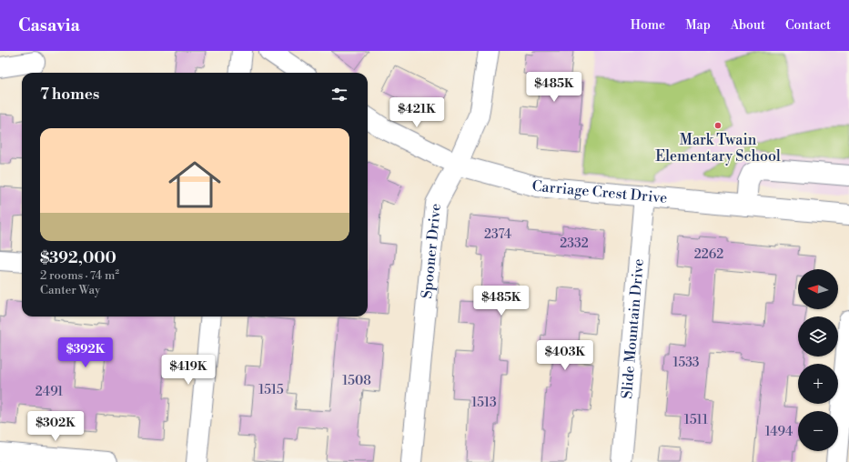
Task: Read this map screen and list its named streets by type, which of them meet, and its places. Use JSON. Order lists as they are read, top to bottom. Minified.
{"streets":{"street":["Carriage Crest Drive","Spooner Drive","Slide Mountain Drive"]},"crossings":[["Carriage Crest Drive","Spooner Drive"],["Carriage Crest Drive","Slide Mountain Drive"]],"places":["Mark Twain Elementary School"],"house_numbers":["2374","2332","2262","1533","1508","1515","2491","1513","1511","1494"],"north":"left","page":{"header":"Casavia","nav":["Home","Map","About","Contact"],"price":["$485K","$421K","$485K","$392K","$403K","$419K","$302K"],"heading":"7 homes","list":[{"name":"$392,000","note":"2 rooms · 74 m² · Canter Way"}],"map_buttons":["+","−"]}}
